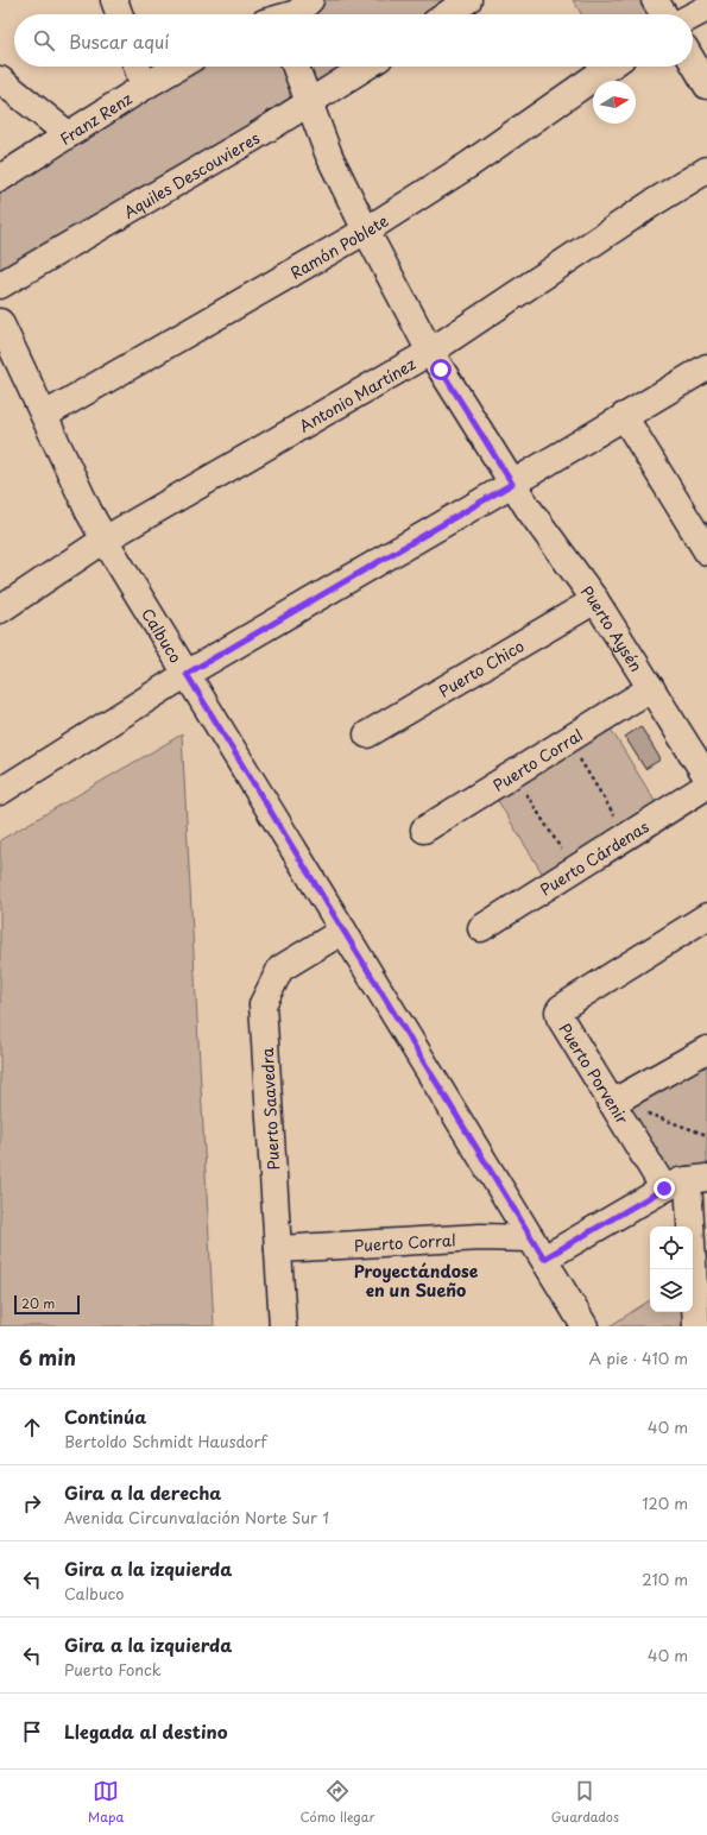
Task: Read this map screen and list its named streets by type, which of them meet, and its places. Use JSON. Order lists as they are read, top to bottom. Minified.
{"streets":{"street":["Franz Renz","Aquiles Descouvieres","Ramón Poblete","Antonio Martínez","Puerto Aysén","Calbuco","Puerto Chico","Puerto Corral","Puerto Cárdenas","Puerto Porvenir","Puerto Saavedra"]},"crossings":[["Aquiles Descouvieres","Puerto Aysén"],["Ramón Poblete","Puerto Aysén"],["Ramón Poblete","Calbuco"],["Antonio Martínez","Puerto Aysén"],["Antonio Martínez","Calbuco"],["Puerto Aysén","Puerto Chico"],["Puerto Aysén","Puerto Corral"],["Calbuco","Puerto Corral"],["Calbuco","Puerto Saavedra"],["Puerto Corral","Puerto Saavedra"]],"districts":["Proyectándose en un Sueño"],"scale_bar":"20 m","north":"right","page":{"search":"Buscar aquí","scale":"20 m","heading":["6 min","A pie · 410 m"],"list":[["Continúa","Bertoldo Schmidt Hausdorf","40 m"],["Gira a la derecha","Avenida Circunvalación Norte Sur 1","120 m"],["Gira a la izquierda","Calbuco","210 m"],["Gira a la izquierda","Puerto Fonck","40 m"],"Llegada al destino"],"nav":["Mapa","Cómo llegar","Guardados"]}}
